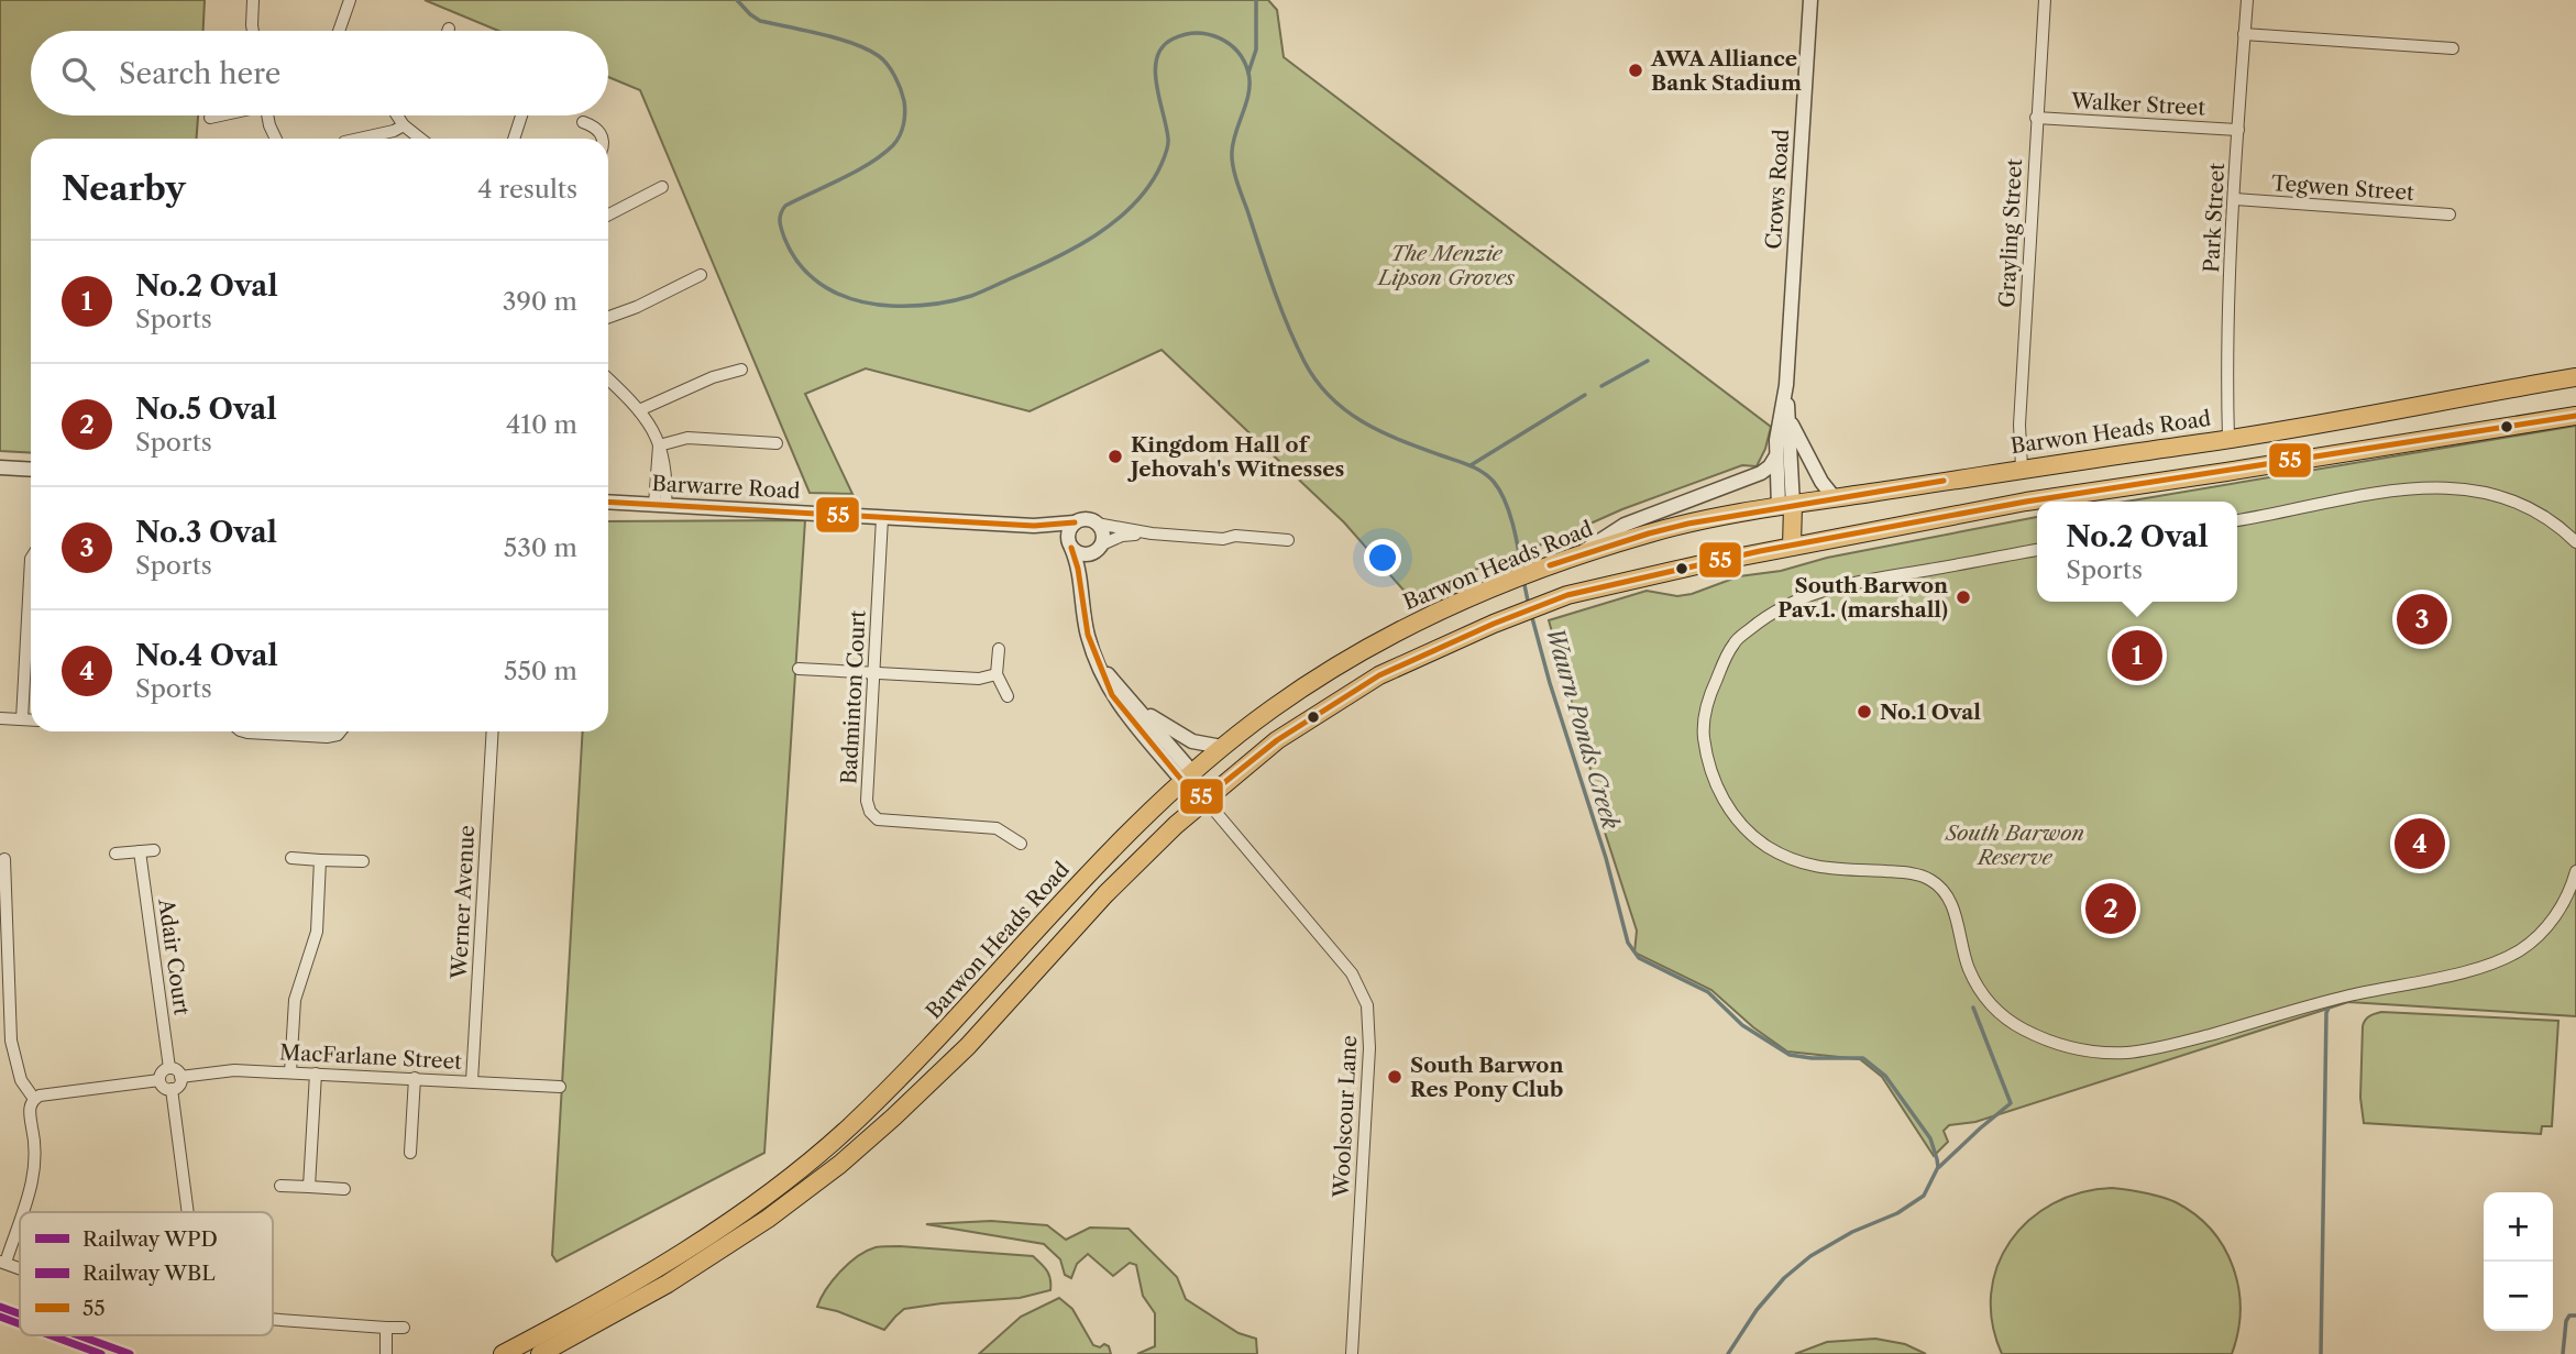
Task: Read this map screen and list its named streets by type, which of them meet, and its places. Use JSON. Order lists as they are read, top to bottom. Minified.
{"streets":{"main road":["Barwon Heads Road"],"street":["Walker Street","Tegwen Street","Crows Road","Park Street","Grayling Street","Barwarre Road","Badminton Court","Werner Avenue","Adair Court","MacFarlane Street","Woolscour Lane"]},"crossings":[["Walker Street","Park Street"],["Walker Street","Grayling Street"],["Tegwen Street","Park Street"],["Crows Road","Barwon Heads Road"],["Park Street","Barwon Heads Road"],["Grayling Street","Barwon Heads Road"],["Barwarre Road","Badminton Court"],["Werner Avenue","MacFarlane Street"],["Adair Court","MacFarlane Street"]],"water":["Waurn Ponds Creek"],"parks":["The Menzie Lipson Groves","South Barwon Reserve"],"places":["AWA Alliance Bank Stadium","Kingdom Hall of Jehovah's Witnesses","South Barwon Pav.1. (marshall)","No.1 Oval","South Barwon Res Pony Club"],"lines":["transit line 55","rail line WPD","rail line WBL"],"legend":["Railway WPD","Railway WBL","55"],"page":{"search":"Search here","heading":["Nearby","4 results"],"list":[{"mark":"1","name":"No.2 Oval","note":"Sports","value":"390 m"},{"mark":"2","name":"No.5 Oval","note":"Sports","value":"410 m"},{"mark":"3","name":"No.3 Oval","note":"Sports","value":"530 m"},{"mark":"4","name":"No.4 Oval","note":"Sports","value":"550 m"}],"popup":["No.2 Oval","Sports"],"pins":["3","1","4","2"],"map_buttons":["+","−"]}}
